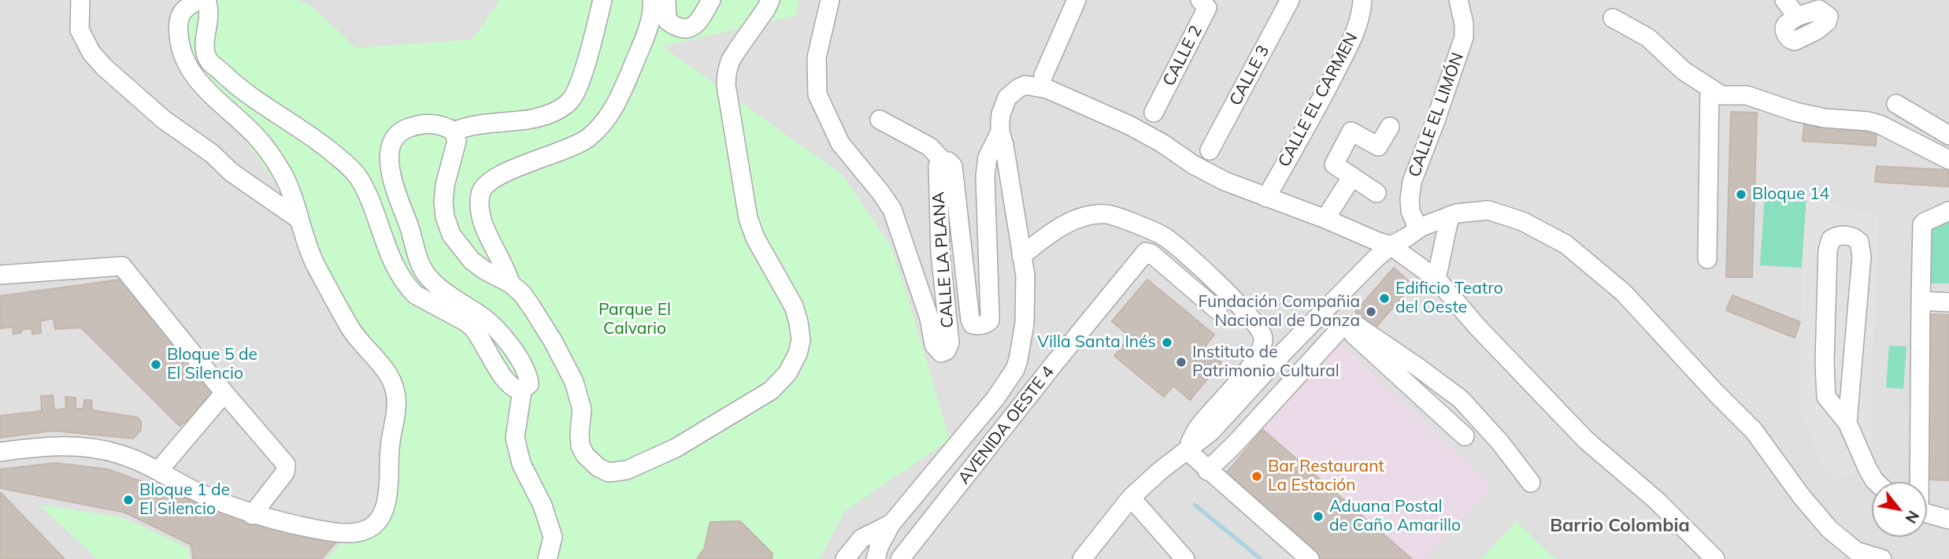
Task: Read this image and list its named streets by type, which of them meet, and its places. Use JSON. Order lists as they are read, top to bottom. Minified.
{"streets":{"street":["CALLE 2","CALLE 3","CALLE EL CARMEN","CALLE EL LIMÓN","CALLE LA PLANA","AVENIDA OESTE 4"]},"districts":["Barrio Colombia"],"parks":["Parque El Calvario"],"places":["Bloque 14","Edificio Teatro del Oeste","Fundación Compañia Nacional de Danza","Villa Santa Inés","Instituto de Patrimonio Cultural","Bloque 5 de El Silencio","Bar Restaurant La Estación","Bloque 1 de El Silencio","Aduana Postal de Caño Amarillo"],"north":"bottom right"}
